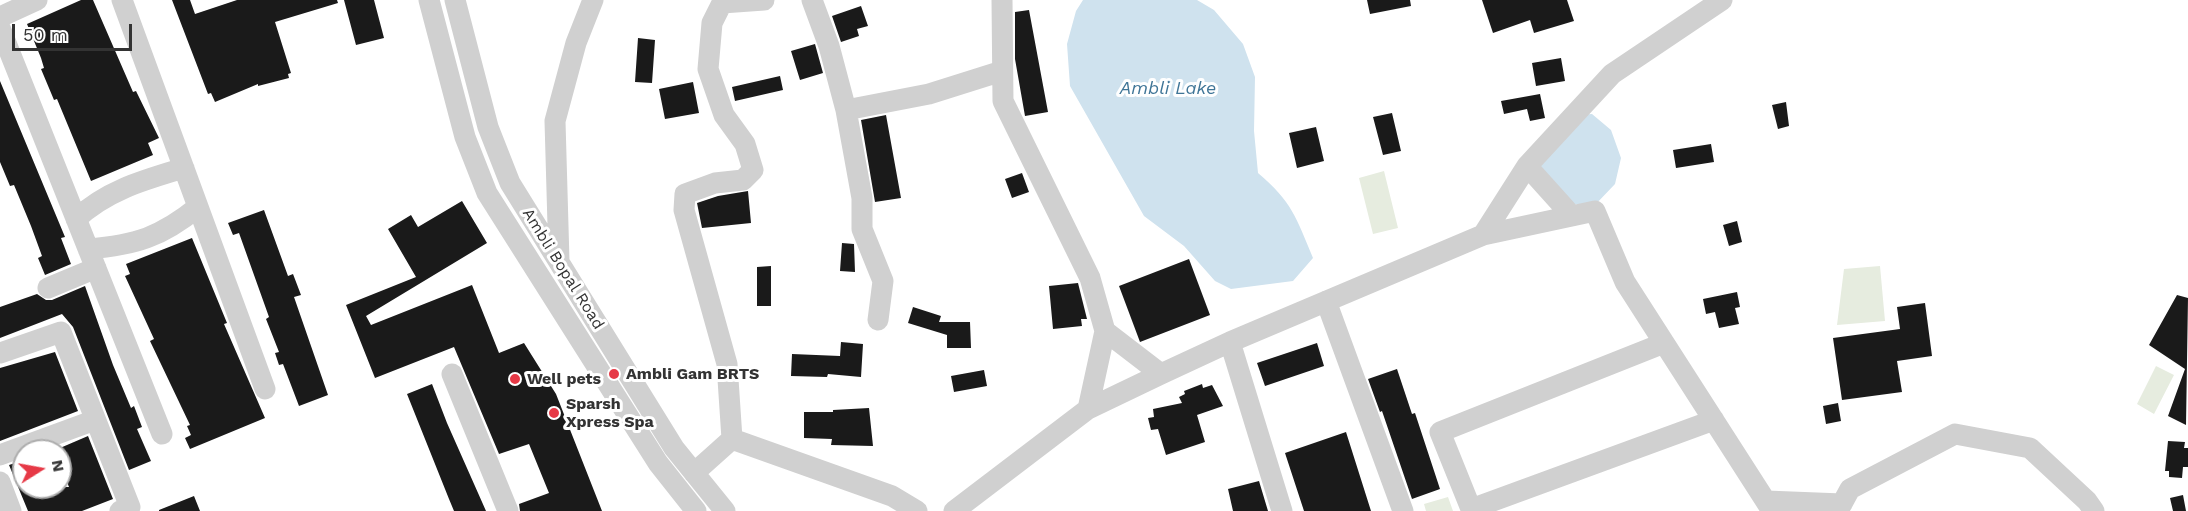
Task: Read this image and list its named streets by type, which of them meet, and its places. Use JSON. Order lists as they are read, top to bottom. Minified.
{"streets":{"street":["Ambli Bopal Road"]},"water":["Ambli Lake"],"places":["Ambli Gam BRTS","Well pets","Sparsh Xpress Spa"],"scale_bar":"50 m","north":"right"}
